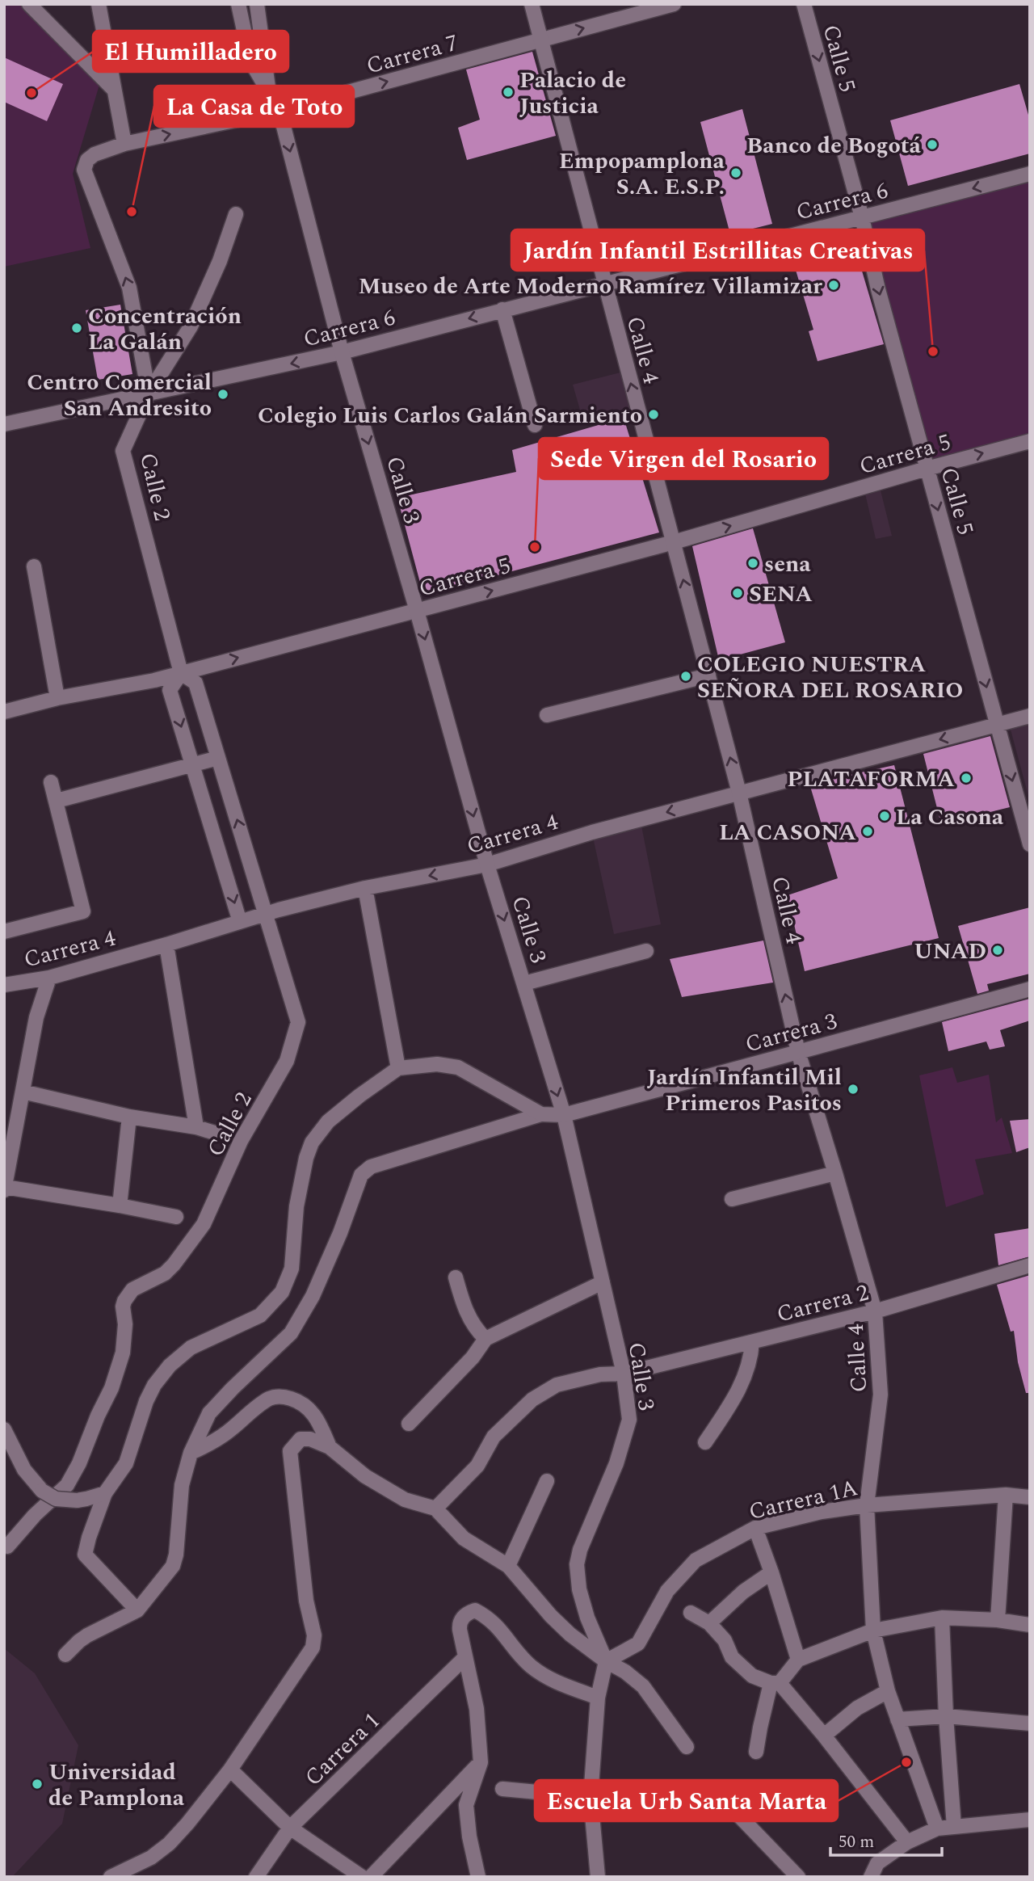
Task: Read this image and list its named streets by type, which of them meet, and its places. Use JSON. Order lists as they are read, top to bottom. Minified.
{"streets":{"street":["Carrera 7","Calle 5","Carrera 6","Calle 4","Carrera 5","Calle 2","Calle 3","Carrera 4","Carrera 3","Carrera 2","Carrera 1A","Carrera 1"]},"crossings":[["Carrera 7","Carrera 6"],["Carrera 7","Calle 4"],["Carrera 7","Calle 2"],["Carrera 7","Calle 3"],["Calle 5","Carrera 6"],["Calle 5","Carrera 5"],["Calle 5","Carrera 4"],["Carrera 6","Calle 4"],["Carrera 6","Calle 2"],["Carrera 6","Calle 3"],["Calle 4","Carrera 5"],["Calle 4","Carrera 4"],["Calle 4","Carrera 3"],["Calle 4","Carrera 2"],["Calle 4","Carrera 1A"],["Carrera 5","Calle 2"],["Carrera 5","Calle 3"],["Calle 2","Carrera 4"],["Calle 3","Carrera 4"],["Calle 3","Carrera 3"],["Calle 3","Carrera 2"],["Calle 3","Carrera 1A"]],"one_way":["Calle 5","Carrera 6","Calle 4","Carrera 5","Calle 3"],"places":["Palacio de Justicia","El Humilladero","Banco de Bogotá","Empopamplona S.A. E.S.P.","La Casa de Toto","Museo de Arte Moderno Ramírez Villamizar","Concentración La Galán","Jardín Infantil Estrillitas Creativas","Centro Comercial San Andresito","Colegio Luis Carlos Galán Sarmiento","Sede Virgen del Rosario","sena","SENA","COLEGIO NUESTRA SEÑORA DEL ROSARIO","PLATAFORMA","La Casona","LA CASONA","UNAD","Jardín Infantil Mil Primeros Pasitos","Escuela Urb Santa Marta","Universidad de Pamplona"],"scale_bar":"50 m"}
